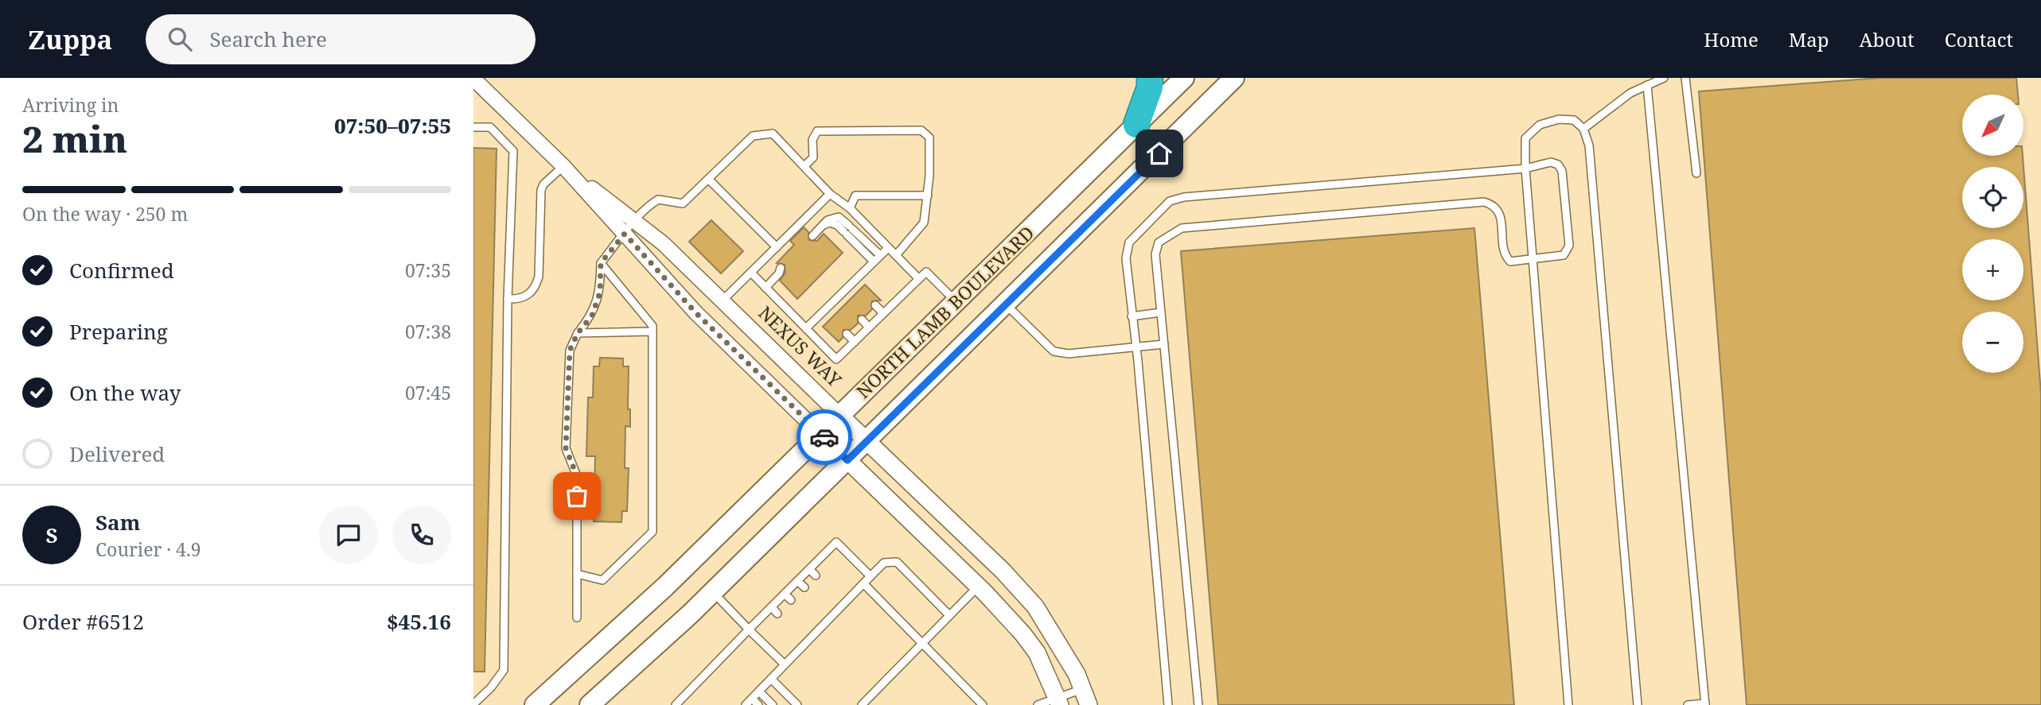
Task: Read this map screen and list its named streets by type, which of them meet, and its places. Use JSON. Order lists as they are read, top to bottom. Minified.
{"streets":{"main road":["NORTH LAMB BOULEVARD"],"street":["NEXUS WAY"]},"crossings":[["NORTH LAMB BOULEVARD","NEXUS WAY"]],"north":"bottom left","page":{"header":"Zuppa","search":"Search here","nav":["Home","Map","About","Contact"],"heading":["2 min","Arriving in","07:50–07:55"],"panel":["Sam","Courier · 4.9","Order #6512","$45.16"],"map_buttons":["+","−"],"bar":"On the way · 250 m","list":[["Confirmed","07:35"],["Preparing","07:38"],["On the way","07:45"],"Delivered"],"round":"S"}}
